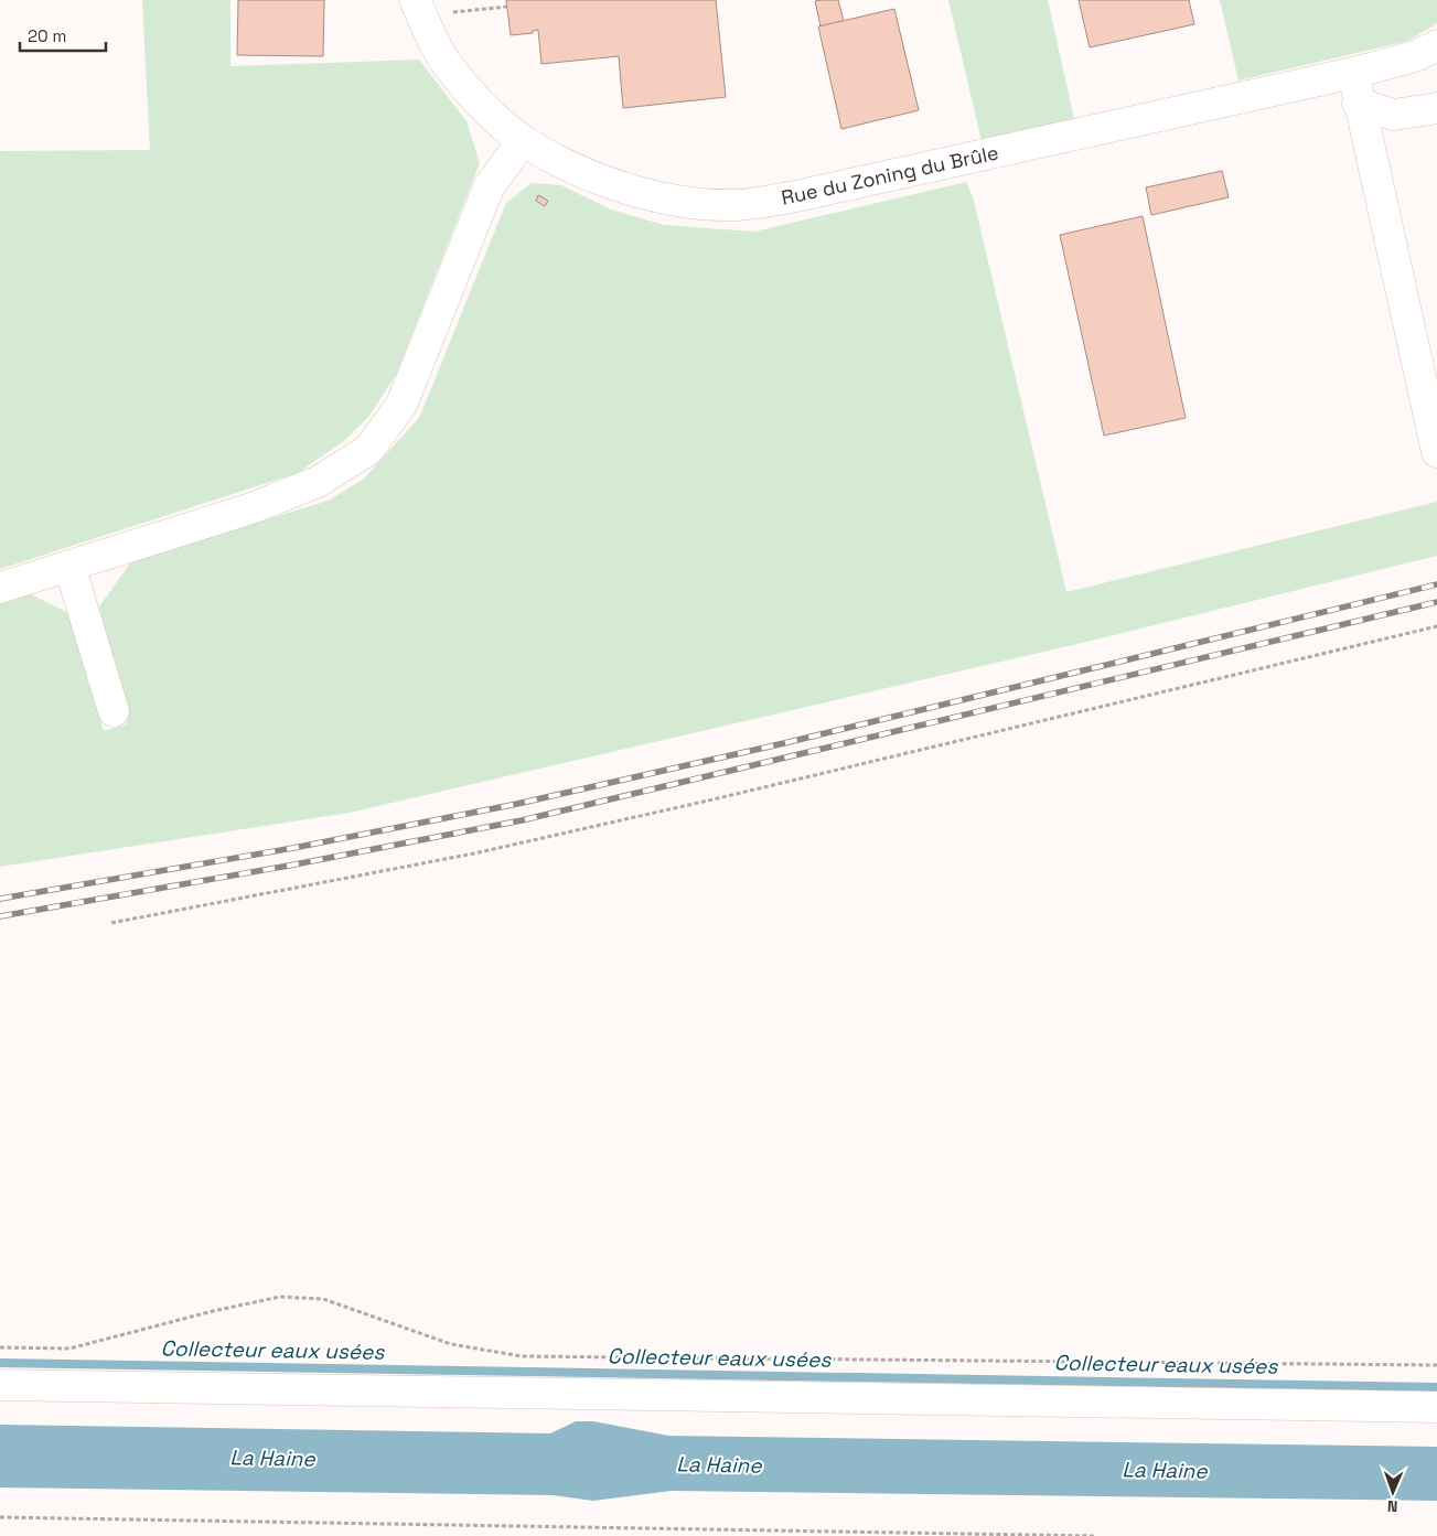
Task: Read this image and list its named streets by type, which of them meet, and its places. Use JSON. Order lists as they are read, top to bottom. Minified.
{"streets":{"street":["Rue du Zoning du Brûle"]},"water":["Collecteur eaux usées","La Haine"],"scale_bar":"20 m","north":"bottom"}
